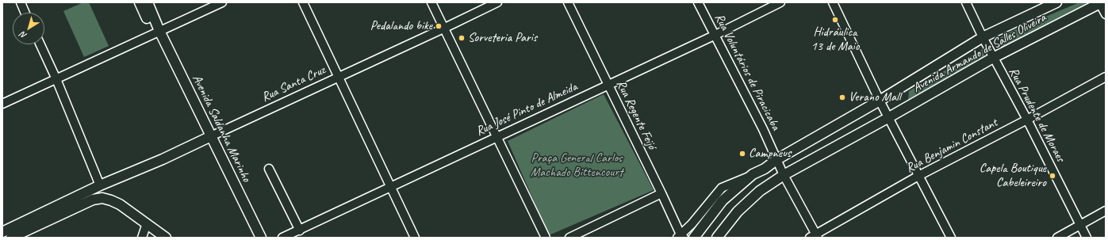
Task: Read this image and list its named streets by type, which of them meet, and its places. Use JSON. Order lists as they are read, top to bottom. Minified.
{"streets":{"main road":["Avenida Armando de Salles Oliveira","Rua Santa Cruz","Avenida Saldanha Marinho"],"street":["Rua Voluntários de Piracicaba","Rua José Pinto de Almeida","Rua Regente Feijó","Rua Prudente de Moraes","Rua Benjamin Constant"]},"crossings":[["Avenida Armando de Salles Oliveira","Rua Voluntários de Piracicaba"],["Avenida Armando de Salles Oliveira","Rua Prudente de Moraes"],["Rua Voluntários de Piracicaba","Rua José Pinto de Almeida"],["Rua Voluntários de Piracicaba","Rua Benjamin Constant"],["Rua Santa Cruz","Avenida Saldanha Marinho"],["Rua José Pinto de Almeida","Rua Regente Feijó"],["Rua Prudente de Moraes","Rua Benjamin Constant"]],"parks":["Praça General Carlos Machado Bittencourt"],"places":["Hidráulica 13 de Maio","Pedalando bike","Sorveteria Paris","Verano Mall","Campneus","Capela Boutique Cabeleireiro"],"north":"bottom left"}
